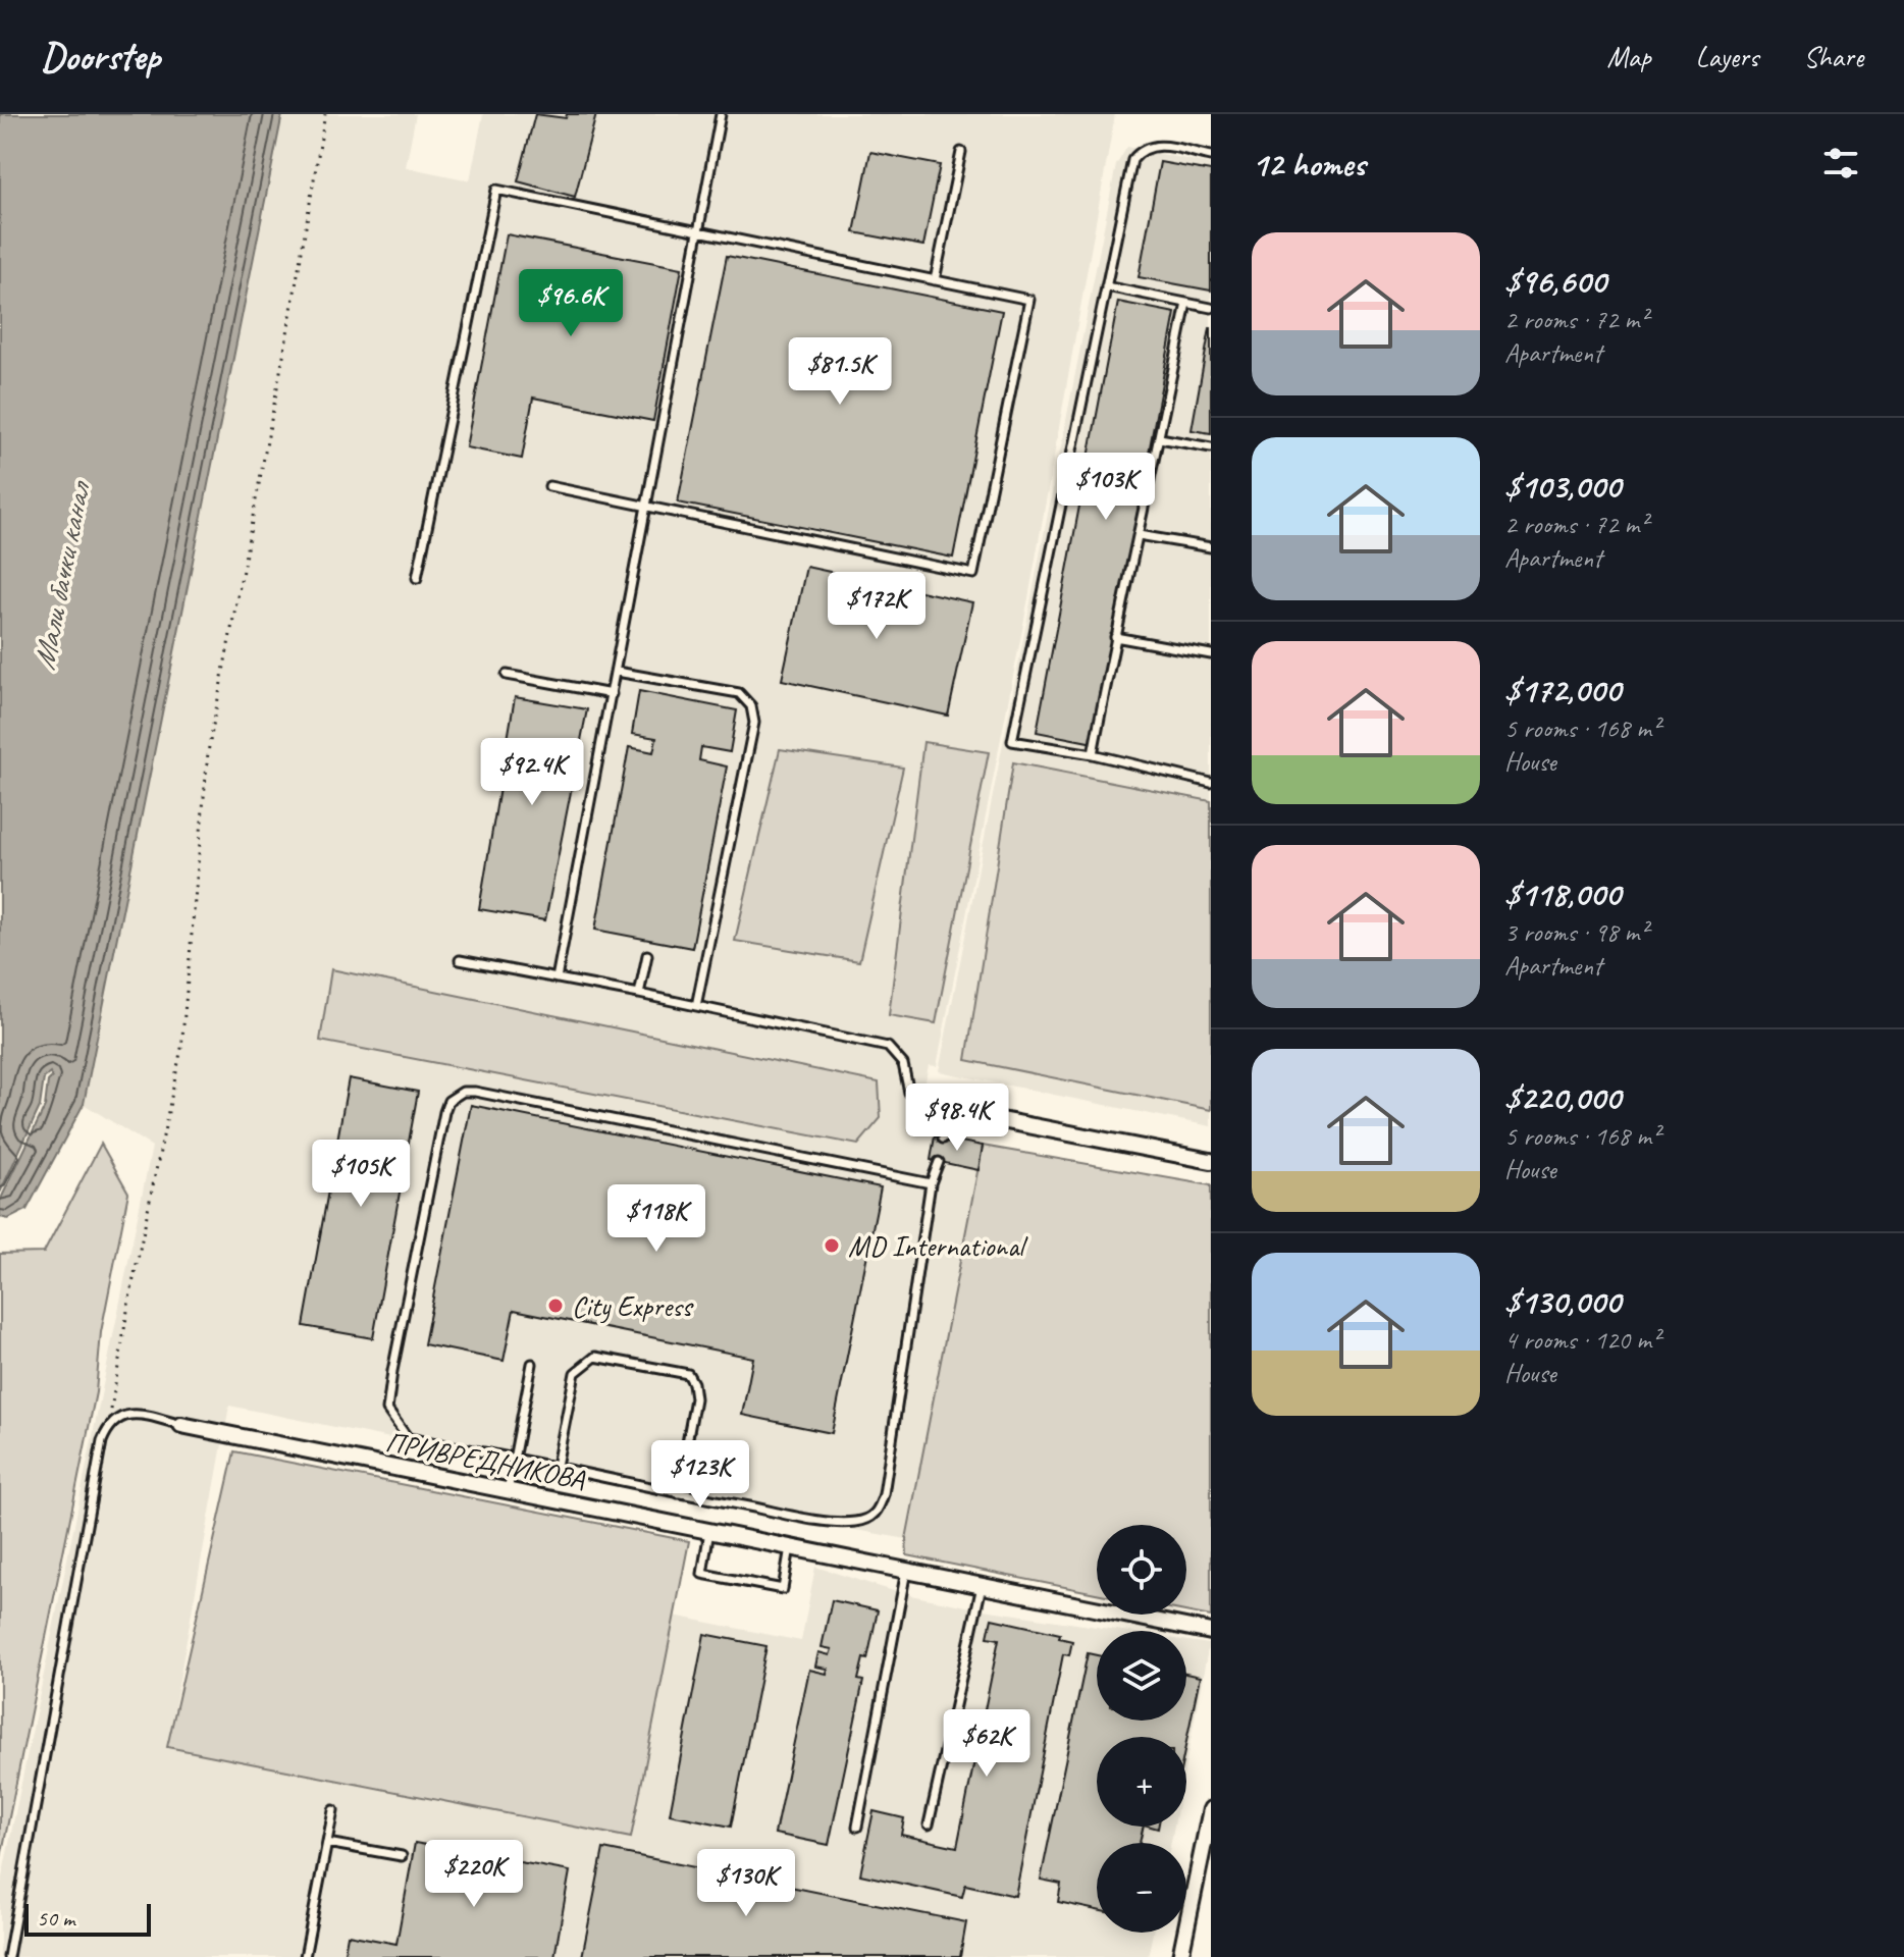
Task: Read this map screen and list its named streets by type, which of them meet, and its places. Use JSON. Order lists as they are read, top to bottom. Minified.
{"streets":{"street":["ПРИВРЕДНИКОВА"]},"water":["Мали бачки канал"],"places":["MD International","City Express"],"scale_bar":"50 m","page":{"header":"Doorstep","nav":["Map","Layers","Share"],"heading":"12 homes","list":[{"name":"$96,600","note":"2 rooms · 72 m² · Apartment"},{"name":"$103,000","note":"2 rooms · 72 m² · Apartment"},{"name":"$172,000","note":"5 rooms · 168 m² · House"},{"name":"$118,000","note":"3 rooms · 98 m² · Apartment"},{"name":"$220,000","note":"5 rooms · 168 m² · House"},{"name":"$130,000","note":"4 rooms · 120 m² · House"}],"price":["$96.6K","$81.5K","$103K","$172K","$92.4K","$98.4K","$105K","$118K","$123K","$62K","$220K","$130K"],"map_buttons":["+","−"],"scale":"50 m"}}
